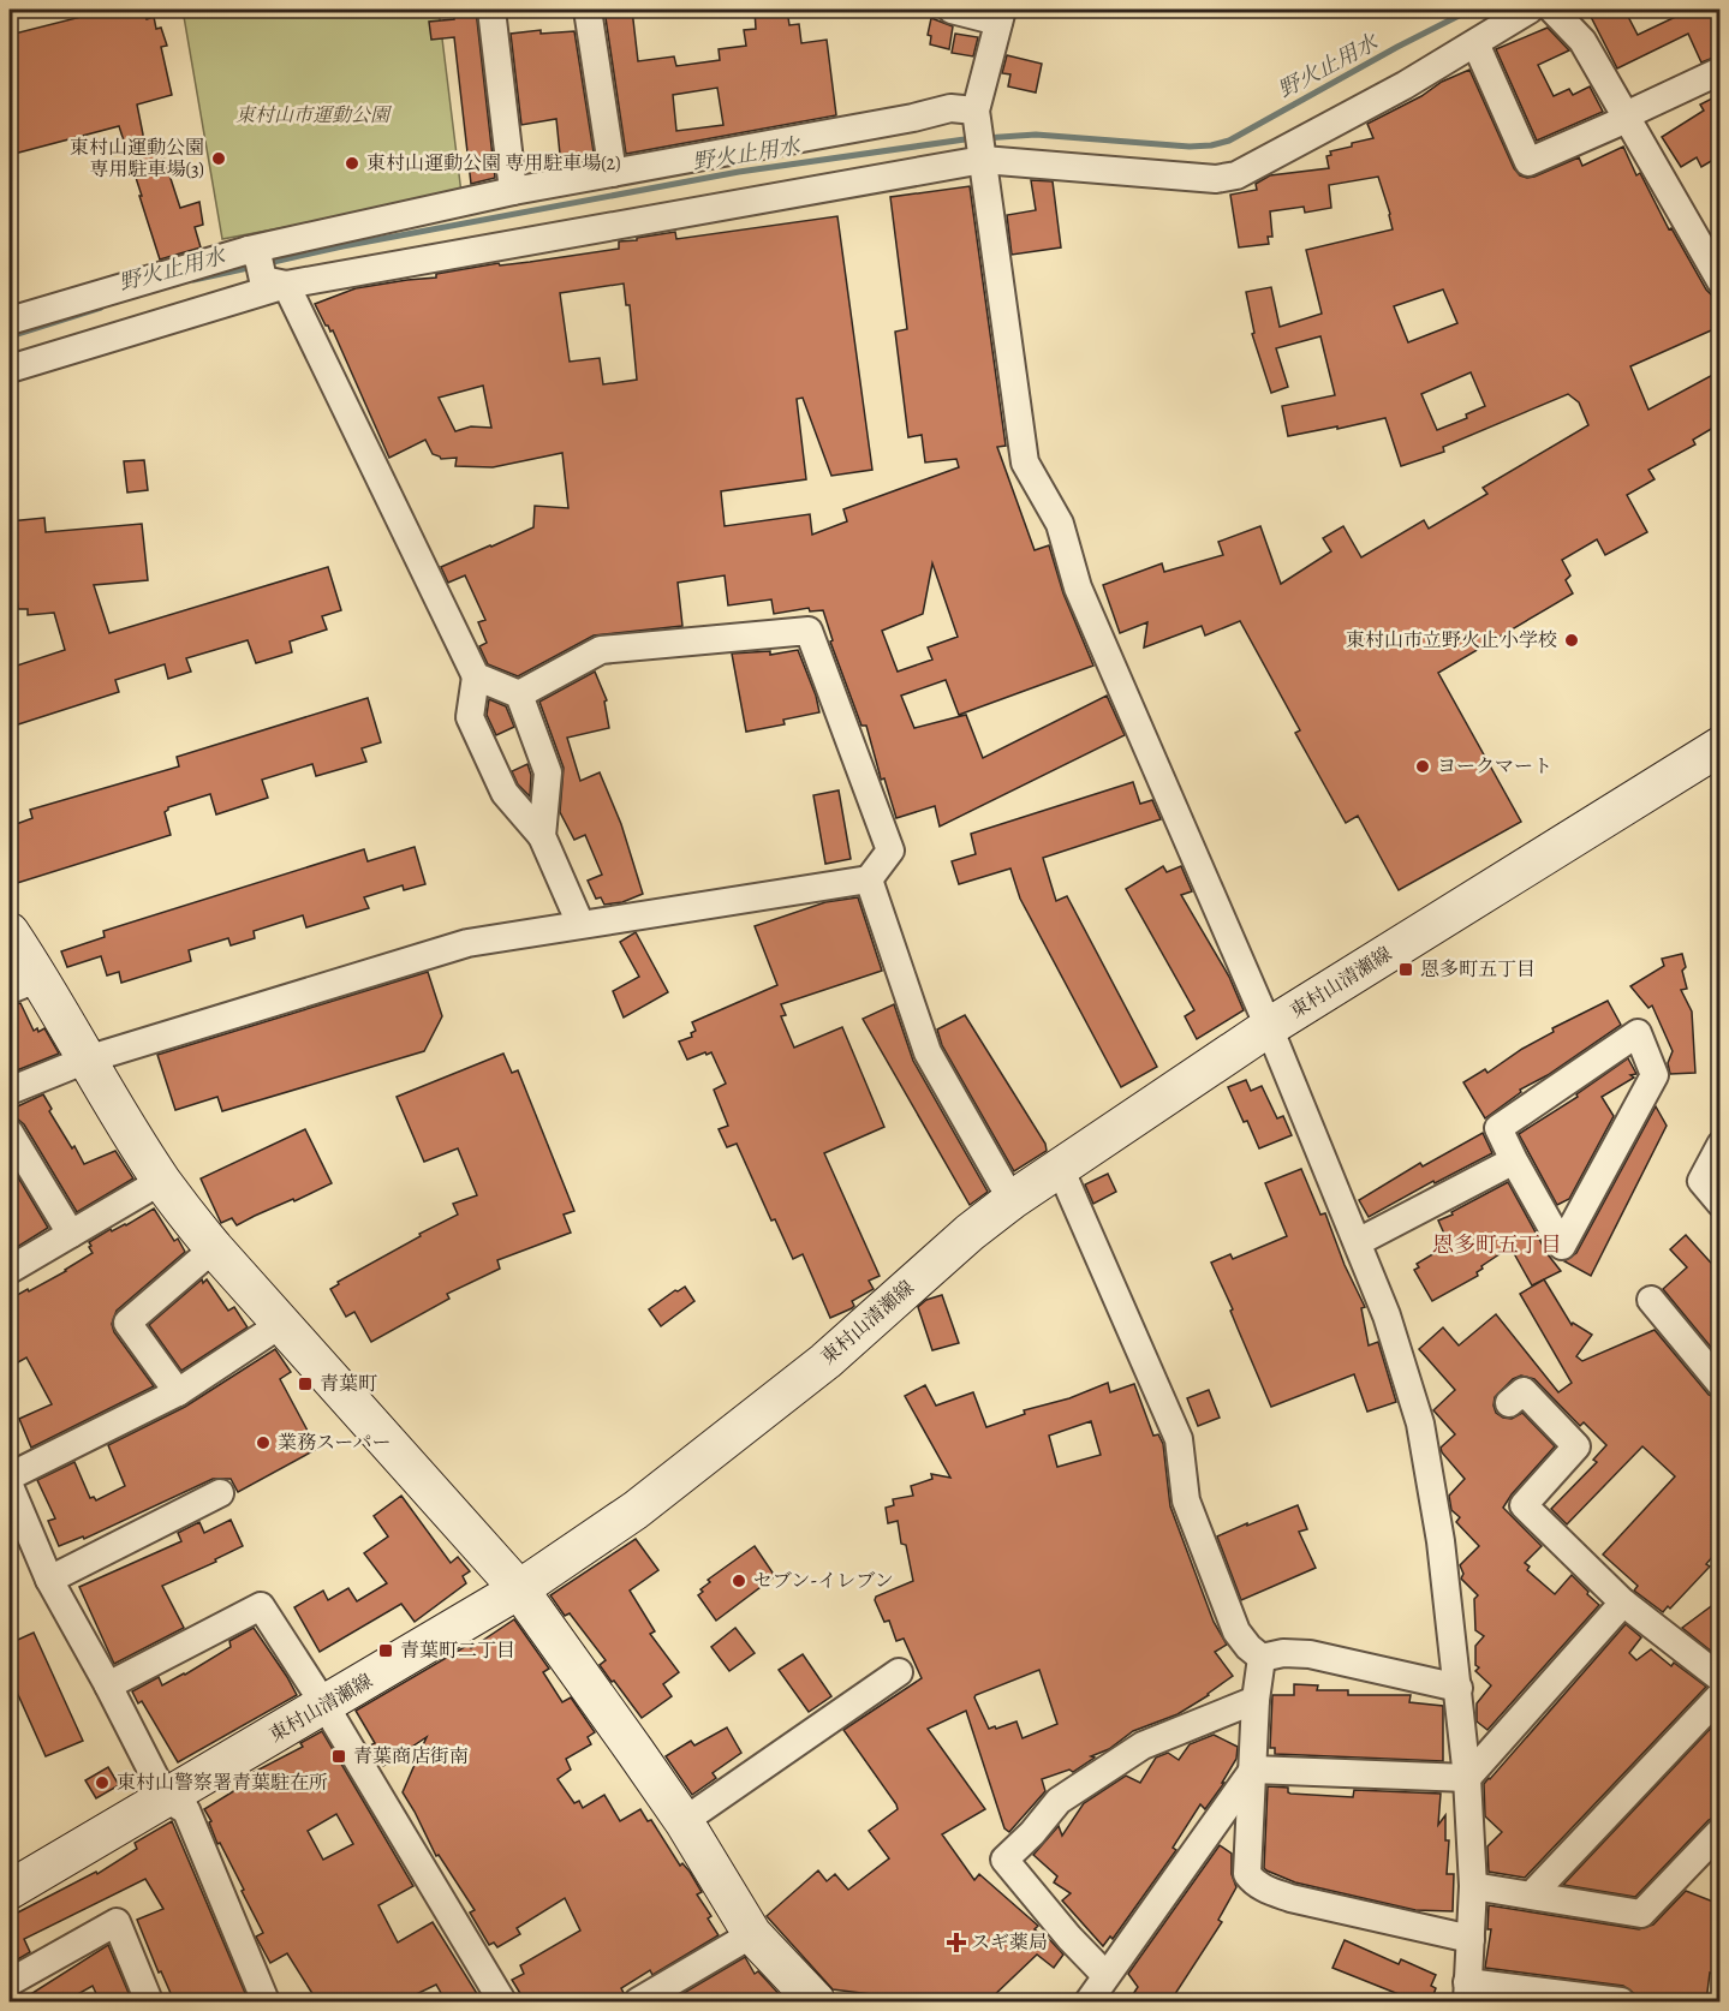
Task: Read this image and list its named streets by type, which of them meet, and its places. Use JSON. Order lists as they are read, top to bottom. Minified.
{"streets":{"main road":["東村山清瀬線"]},"districts":["恩多町五丁目"],"water":["野火止用水"],"parks":["東村山市運動公園"],"places":{"other":["東村山運動公園 専用駐車場(3)","東村山運動公園 専用駐車場(2)","東村山市立野火止小学校","ヨークマート","業務スーパー","セブン-イレブン","東村山警察署青葉駐在所"],"transit":["恩多町五丁目","青葉町","青葉町二丁目","青葉商店街南"],"health":["スギ薬局"]}}
